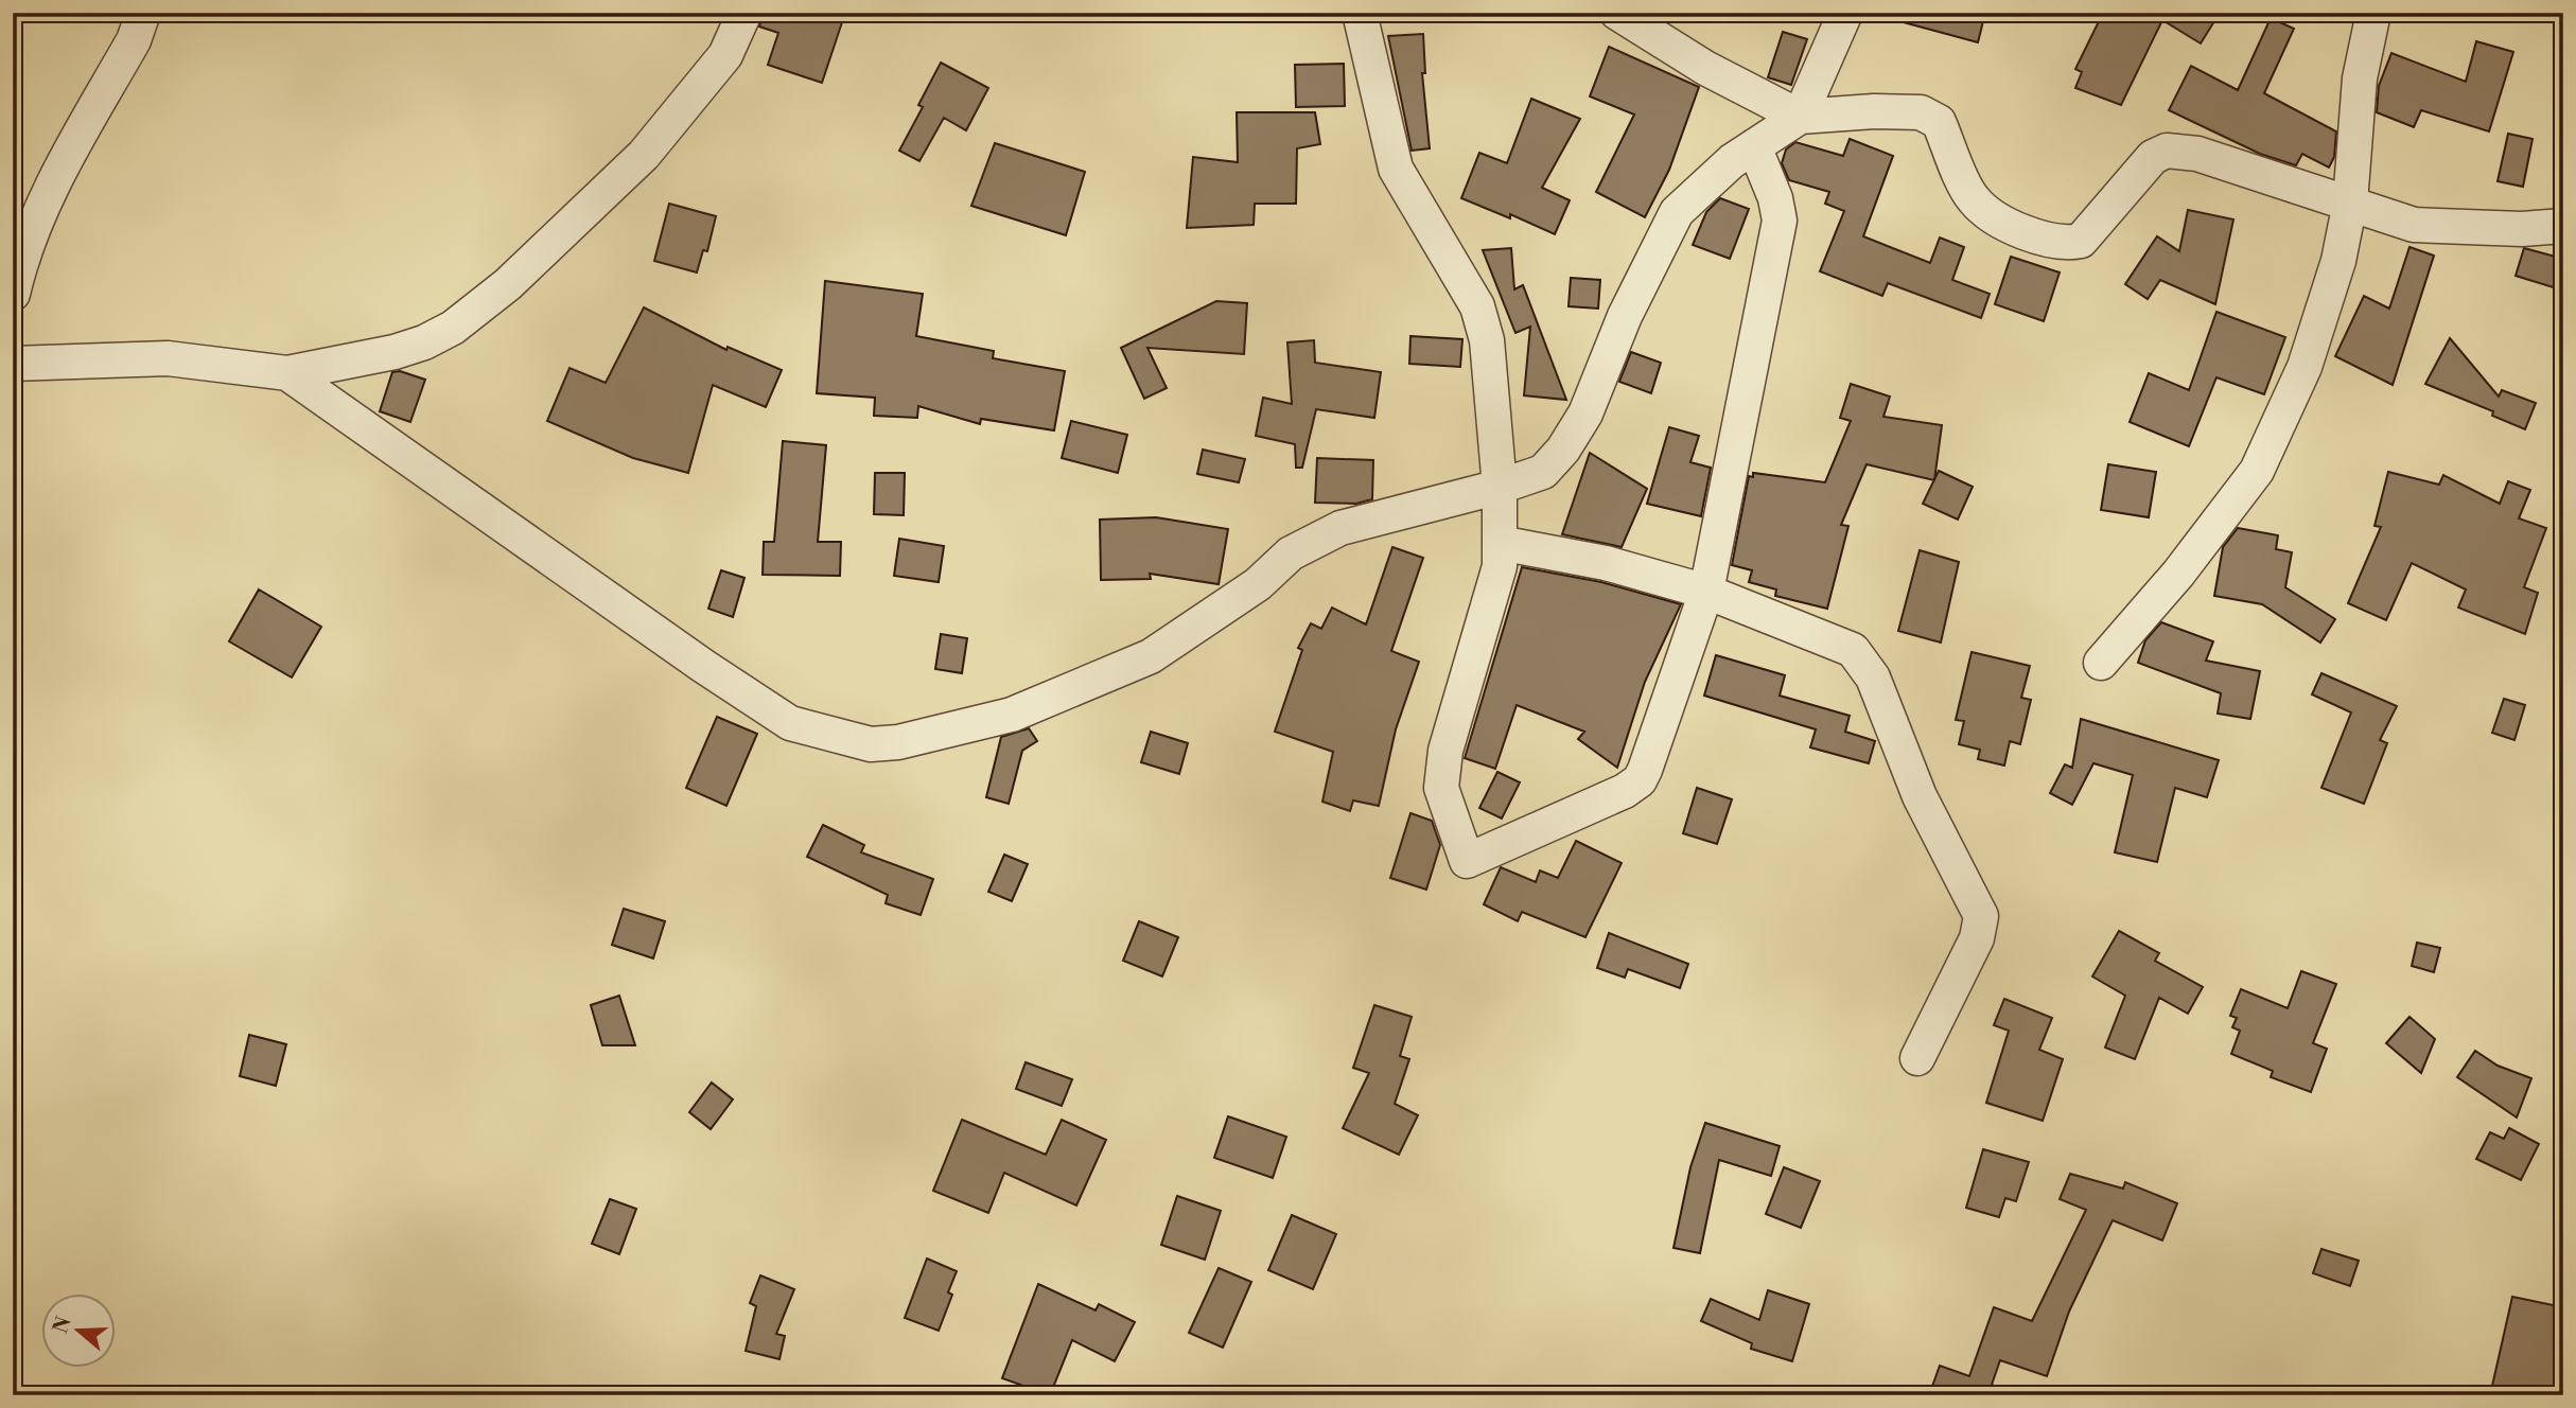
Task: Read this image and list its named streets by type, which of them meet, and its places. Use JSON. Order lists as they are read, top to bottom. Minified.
{"north":"left"}
